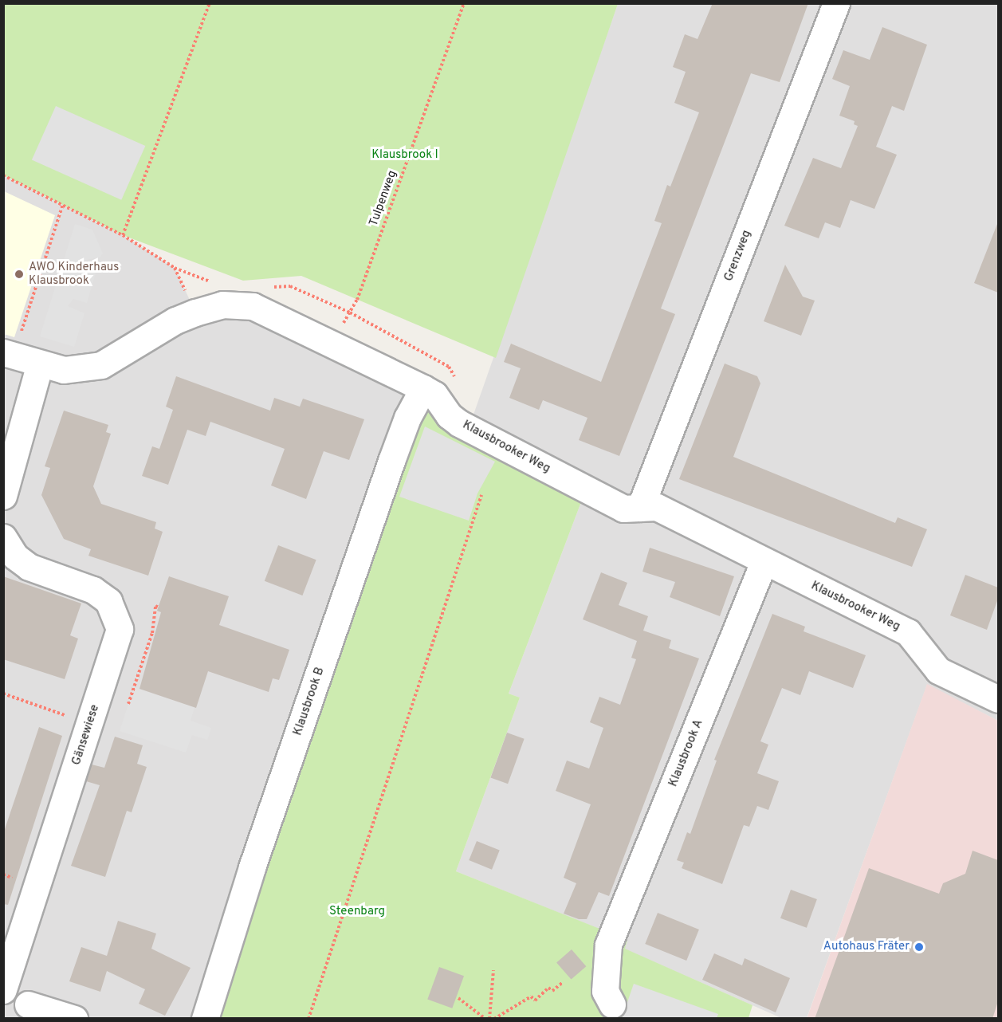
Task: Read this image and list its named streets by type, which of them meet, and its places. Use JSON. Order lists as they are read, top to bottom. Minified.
{"streets":{"street":["Grenzweg","Klausbrooker Weg","Klausbrook B","Gänsewiese","Klausbrook A"],"path":["Tulpenweg"]},"crossings":[["Tulpenweg","Klausbrooker Weg"],["Grenzweg","Klausbrooker Weg"],["Klausbrooker Weg","Klausbrook B"],["Klausbrooker Weg","Klausbrook A"]],"parks":["Klausbrook I","Steenbarg"],"places":["AWO Kinderhaus Klausbrook","Autohaus Fräter"]}
